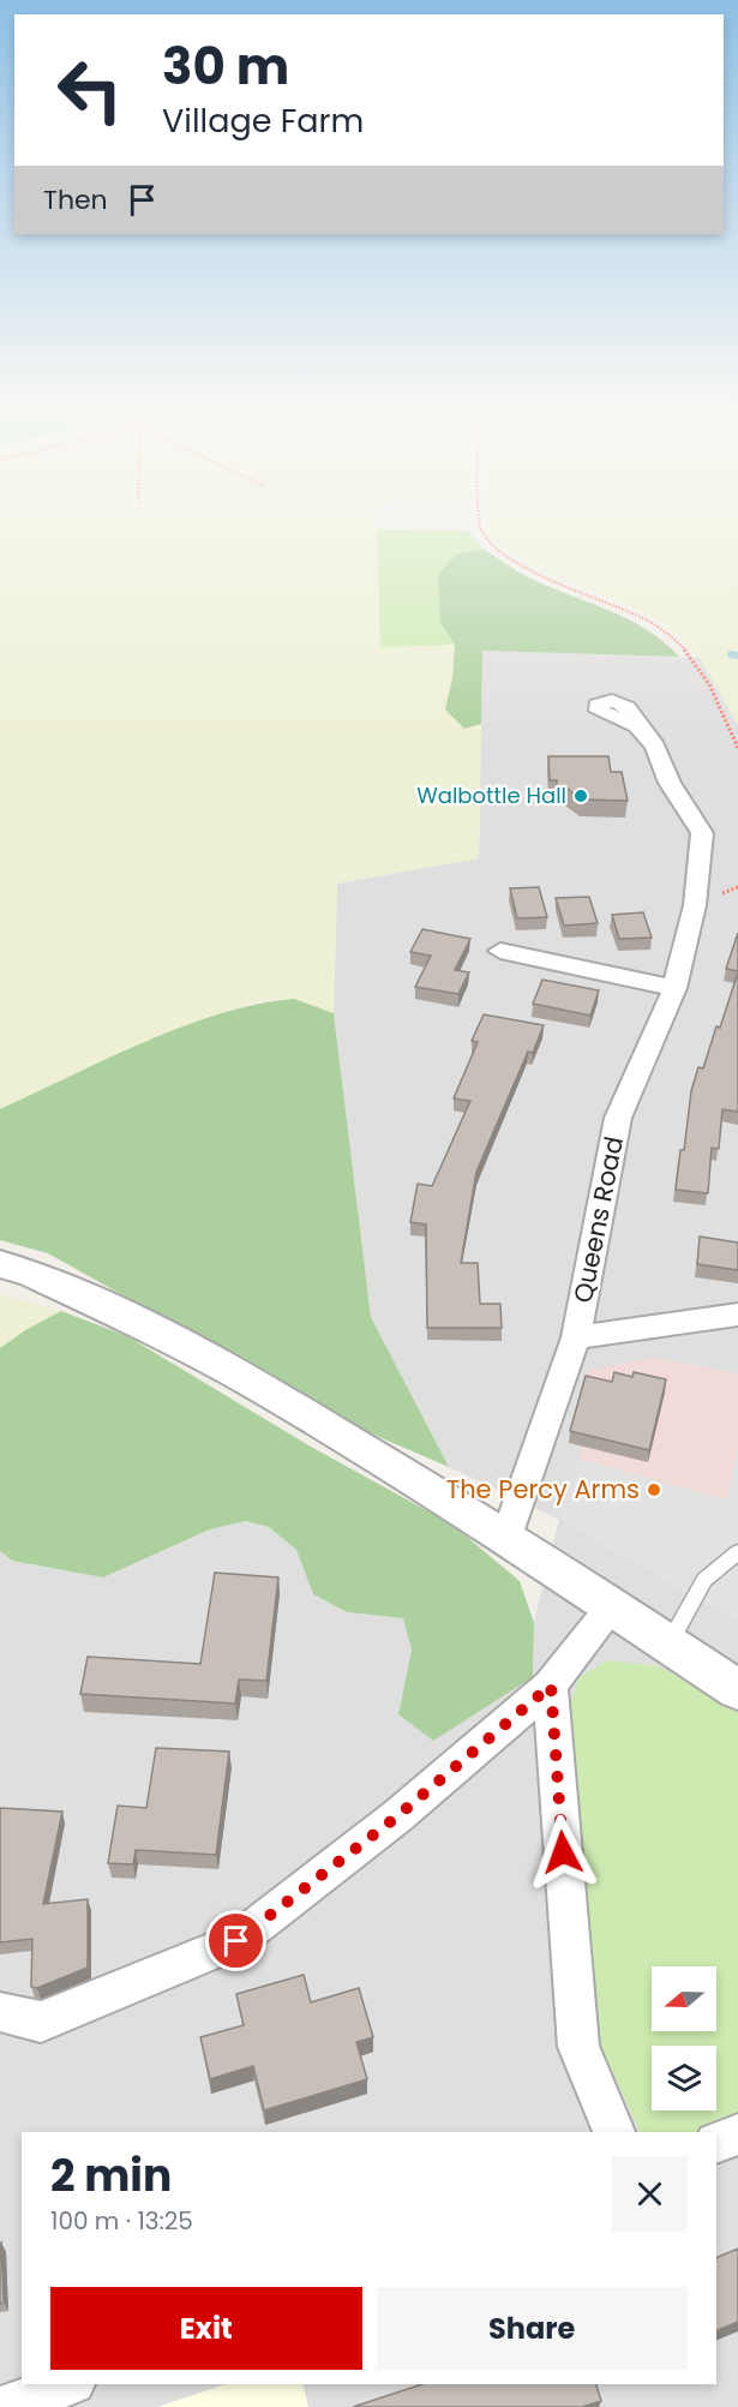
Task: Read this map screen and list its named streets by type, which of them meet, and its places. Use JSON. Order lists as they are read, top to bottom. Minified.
{"streets":{"street":["Queens Road"]},"places":["Walbottle Hall","The Percy Arms"],"north":"left","page":{"turn":["30 m","Village Farm"],"then":"Then","heading":["2 min","100 m · 13:25"],"buttons":["Exit","Share"]}}
